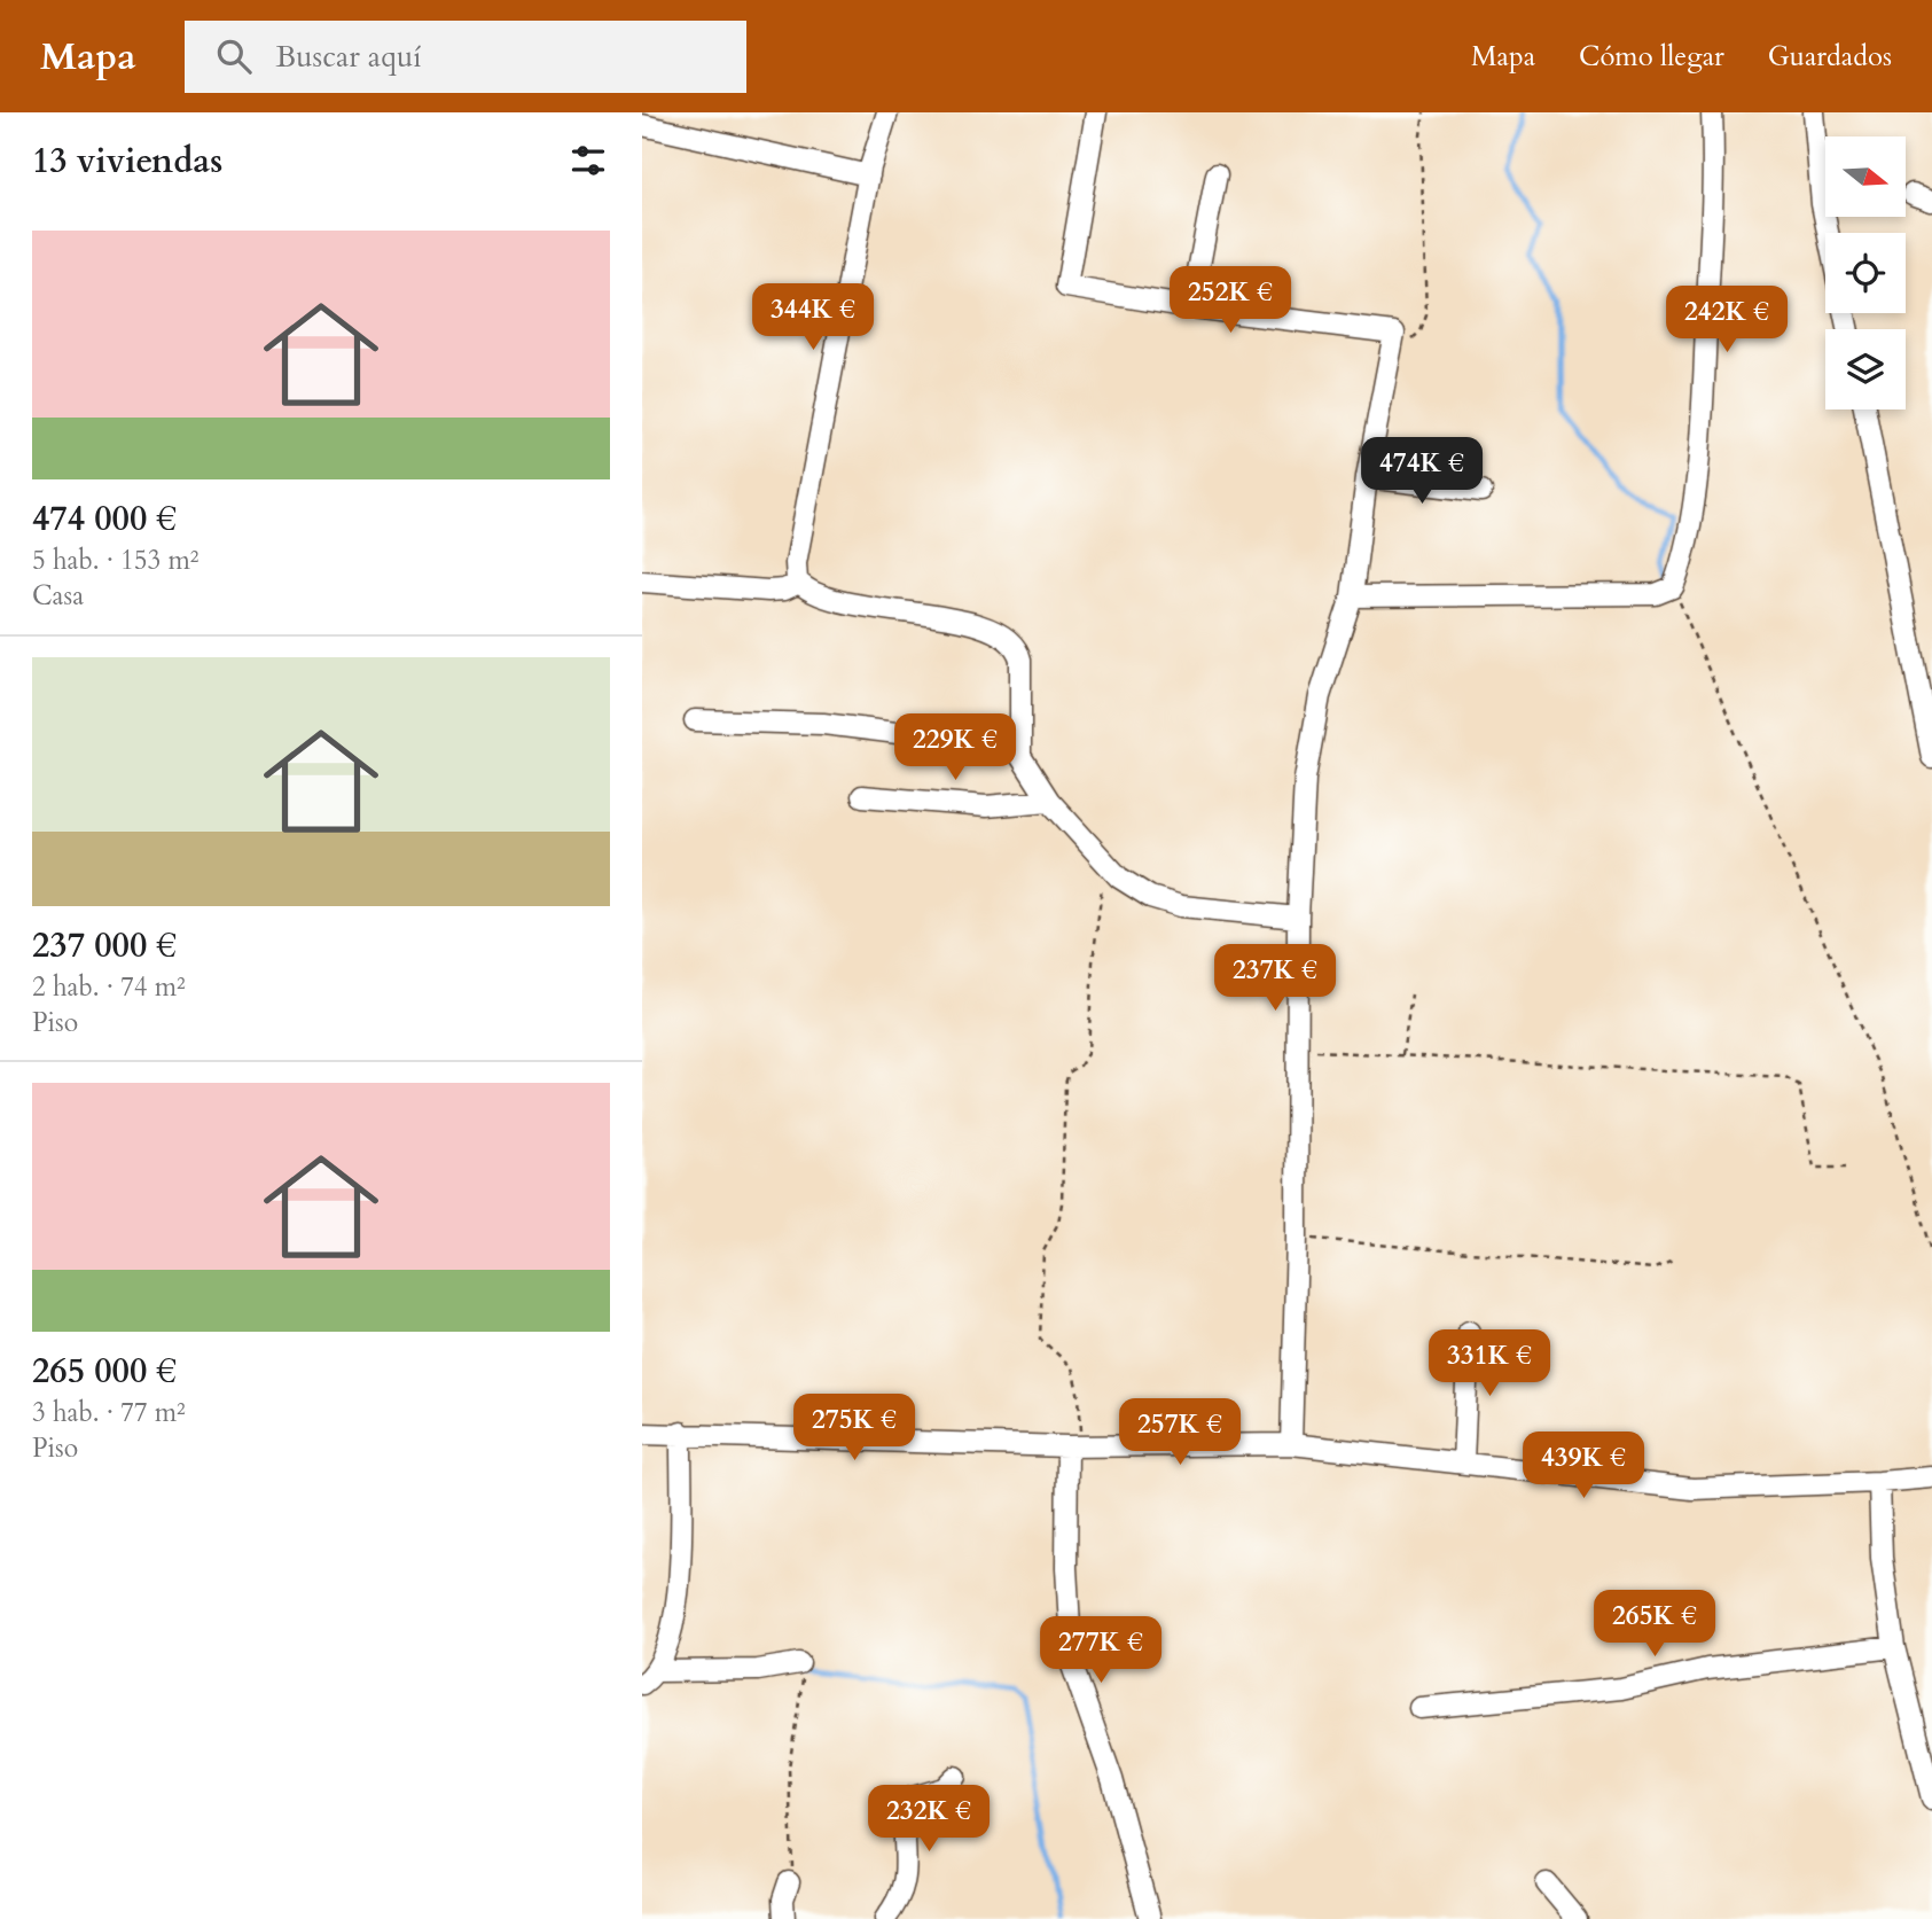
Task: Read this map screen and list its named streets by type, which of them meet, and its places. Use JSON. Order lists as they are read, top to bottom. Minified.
{"north":"right","page":{"header":"Mapa","search":"Buscar aquí","nav":["Mapa","Cómo llegar","Guardados"],"heading":"13 viviendas","list":[{"name":"474 000 €","note":"5 hab. · 153 m² · Casa"},{"name":"237 000 €","note":"2 hab. · 74 m² · Piso"},{"name":"265 000 €","note":"3 hab. · 77 m² · Piso"}],"price":["252K €","344K €","242K €","474K €","229K €","237K €","331K €","275K €","257K €","439K €","265K €","277K €","232K €"]}}
